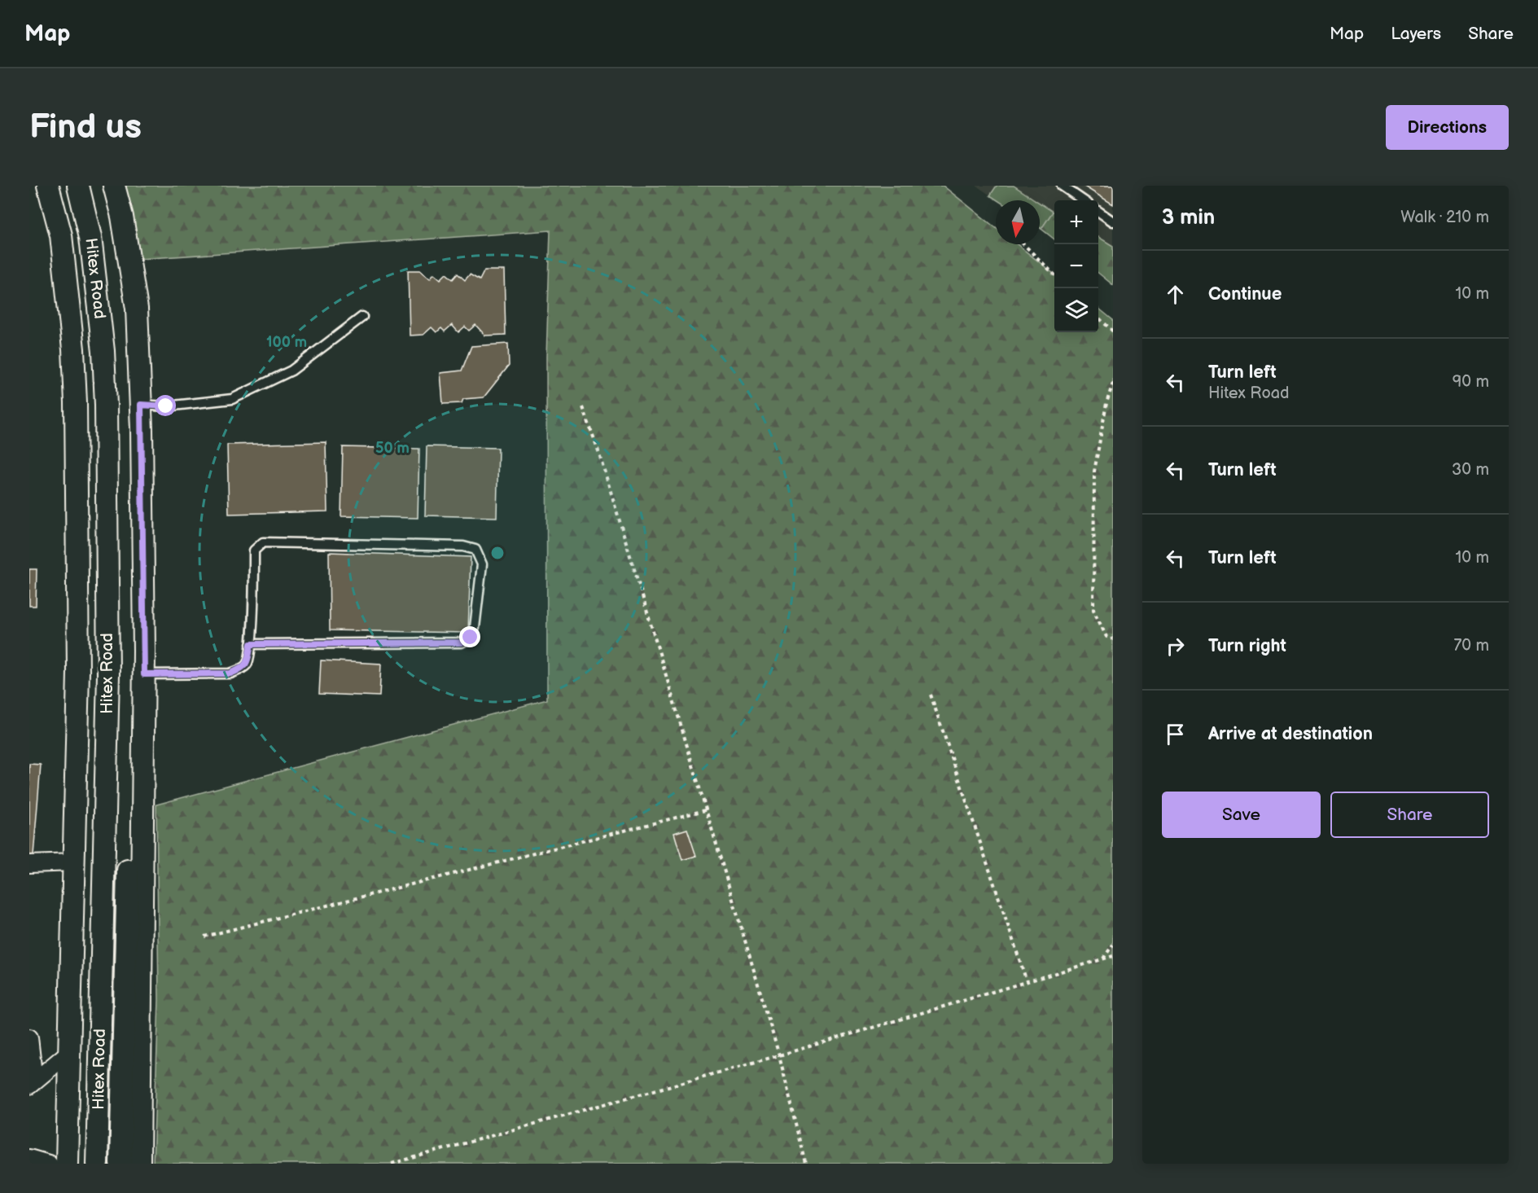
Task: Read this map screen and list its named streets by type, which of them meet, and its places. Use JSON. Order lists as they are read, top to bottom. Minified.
{"streets":{"street":["Hitex Road"]},"north":"bottom","page":{"header":"Map","nav":["Map","Layers","Share"],"buttons":["Directions",["Save","Share"]],"title":"Find us","heading":["3 min","Walk · 210 m"],"map_buttons":["+","−"],"list":[["Continue","10 m"],["Turn left","Hitex Road","90 m"],["Turn left","30 m"],["Turn left","10 m"],["Turn right","70 m"],"Arrive at destination"]},"rings":["100 m","50 m"]}
